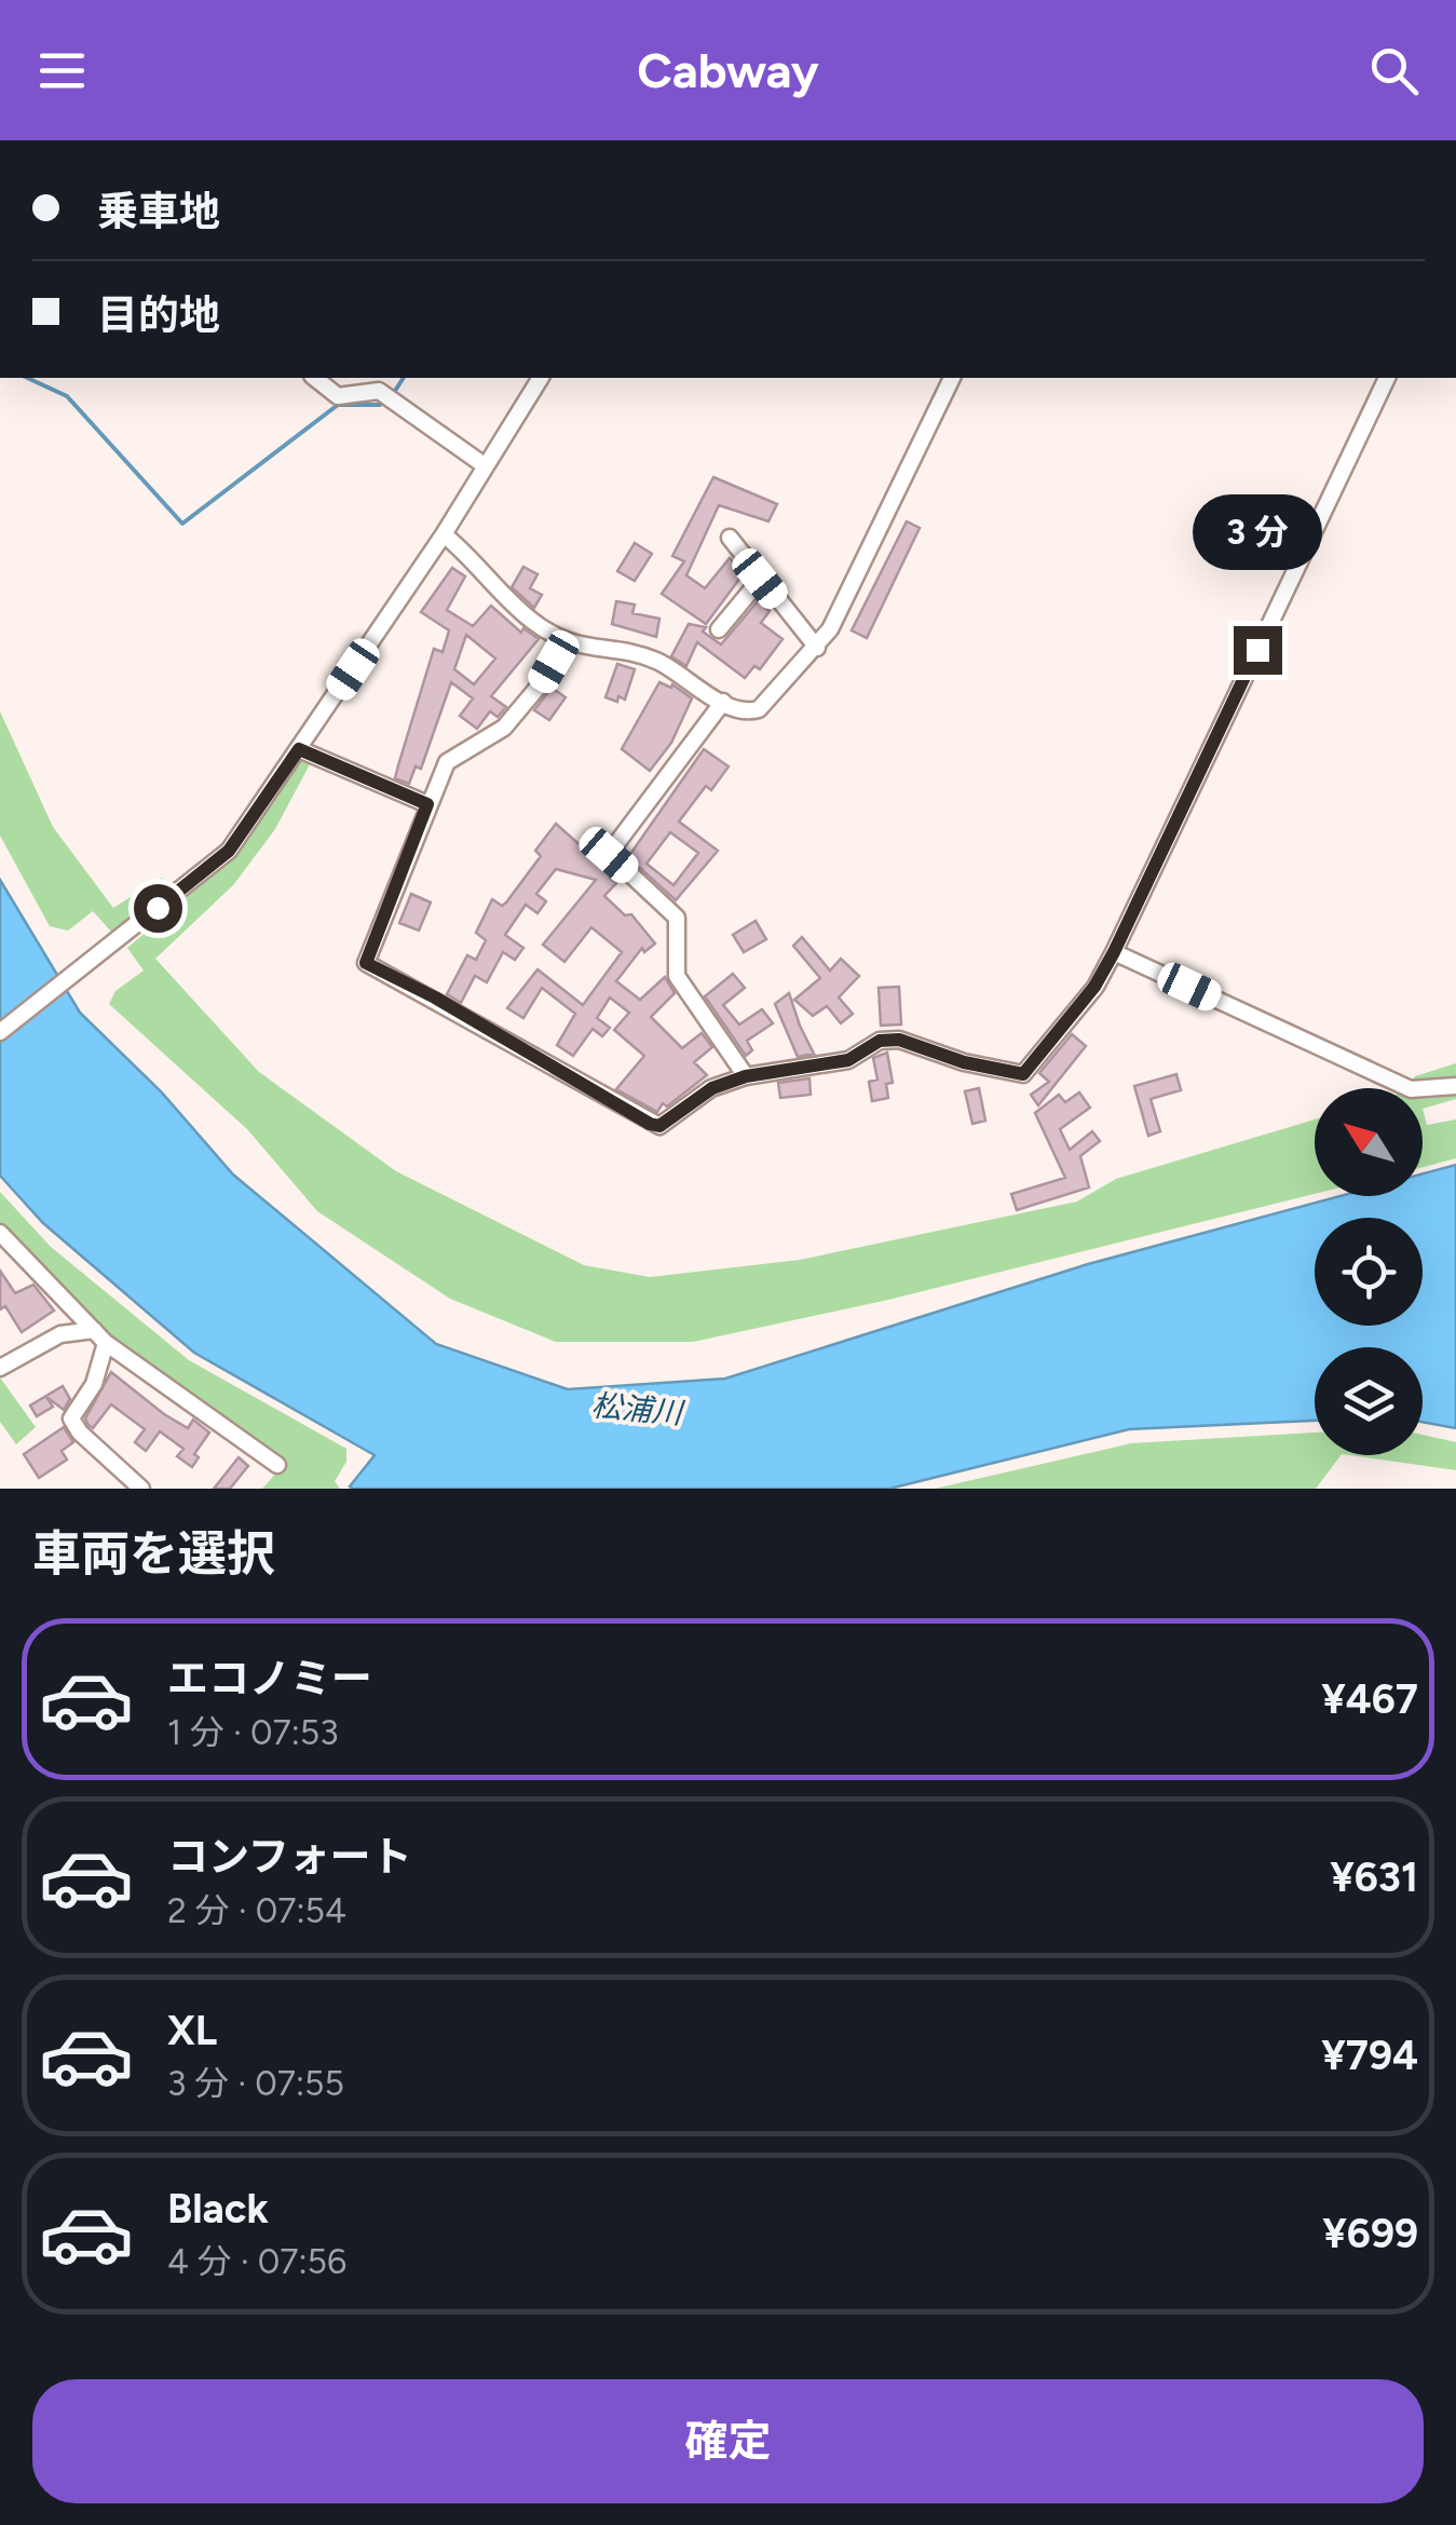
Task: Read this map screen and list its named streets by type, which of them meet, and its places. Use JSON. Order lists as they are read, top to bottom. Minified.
{"water":["松浦川"],"north":"top left","page":{"header":"Cabway","banner":["乗車地","目的地"],"bubble":"3 分","heading":"車両を選択","list":[{"name":"エコノミー","note":"1 分 · 07:53","value":"¥467"},{"name":"コンフォート","note":"2 分 · 07:54","value":"¥631"},{"name":"XL","note":"3 分 · 07:55","value":"¥794"},{"name":"Black","note":"4 分 · 07:56","value":"¥699"}],"buttons":"確定"}}
